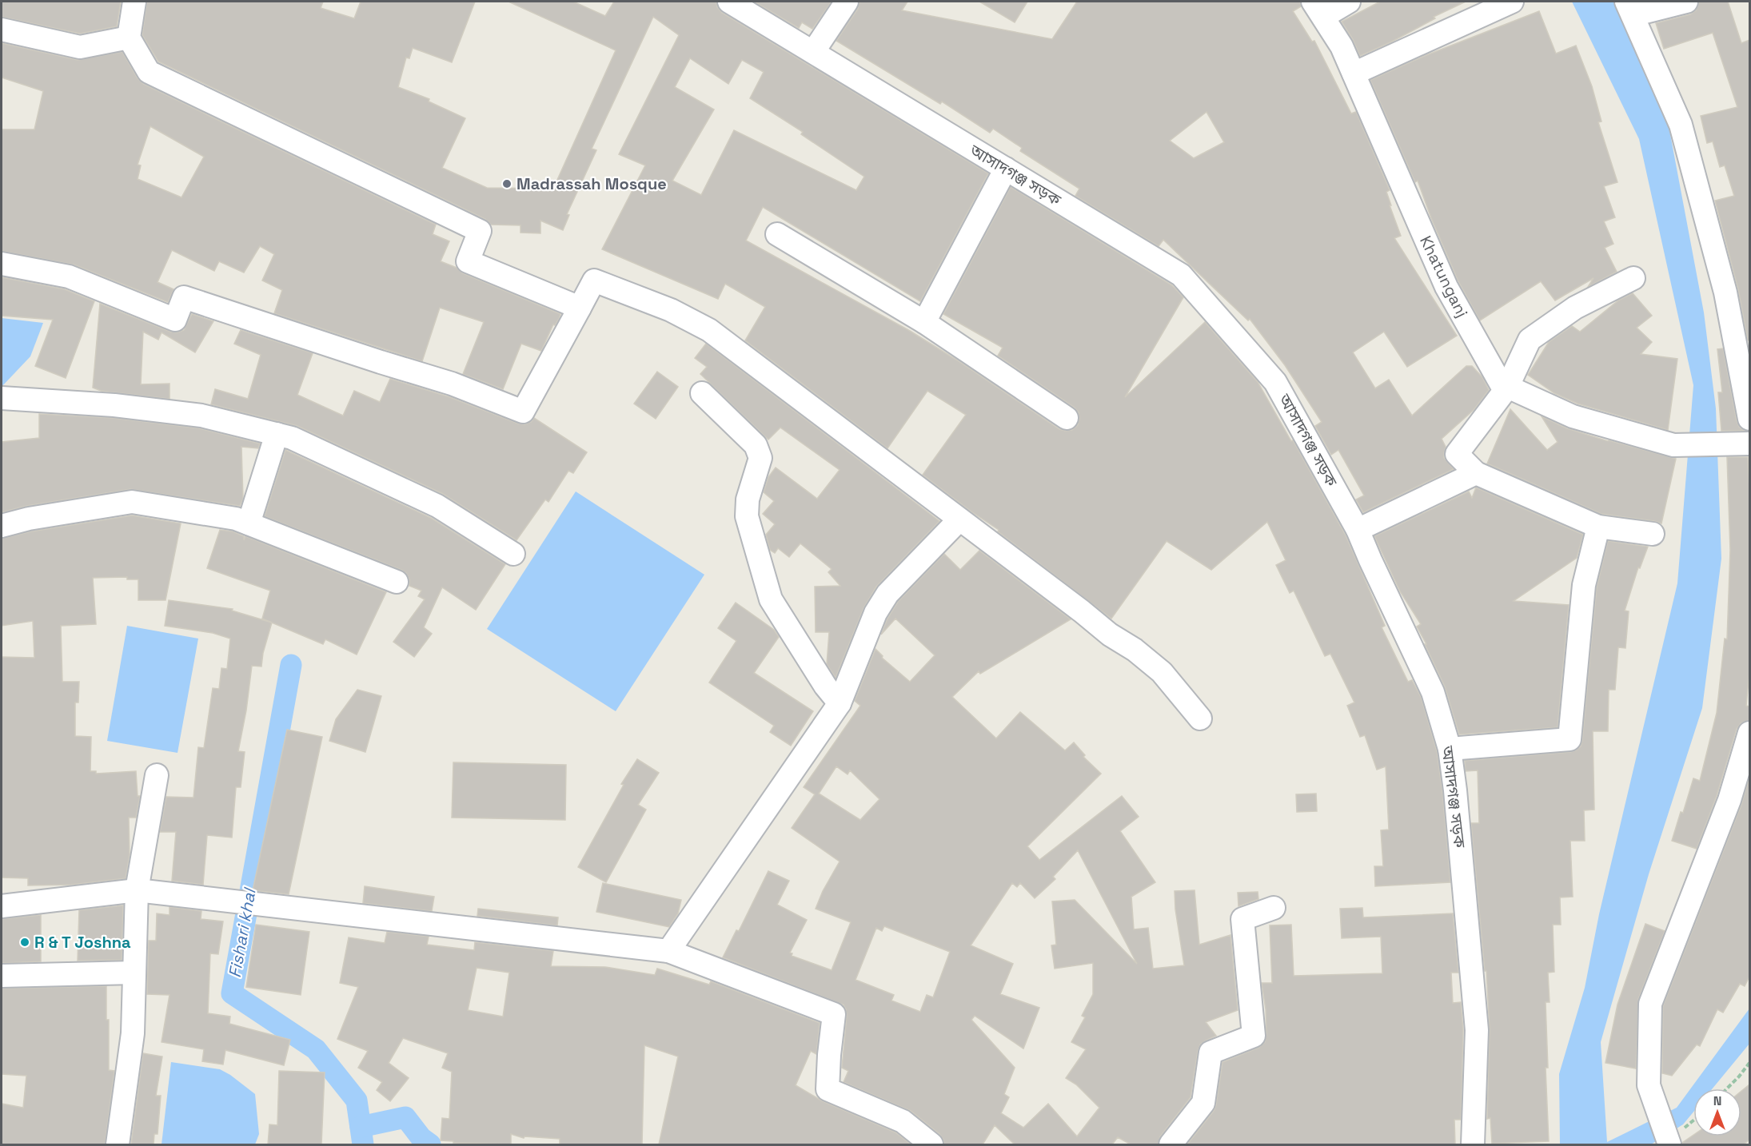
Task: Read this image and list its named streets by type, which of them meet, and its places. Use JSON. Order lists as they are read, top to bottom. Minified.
{"streets":{"street":["আসাদগঞ্জ সড়ক","Khatunganj"]},"water":["Fishari khal"],"places":["Madrassah Mosque","R & T Joshna"],"north":"top"}
